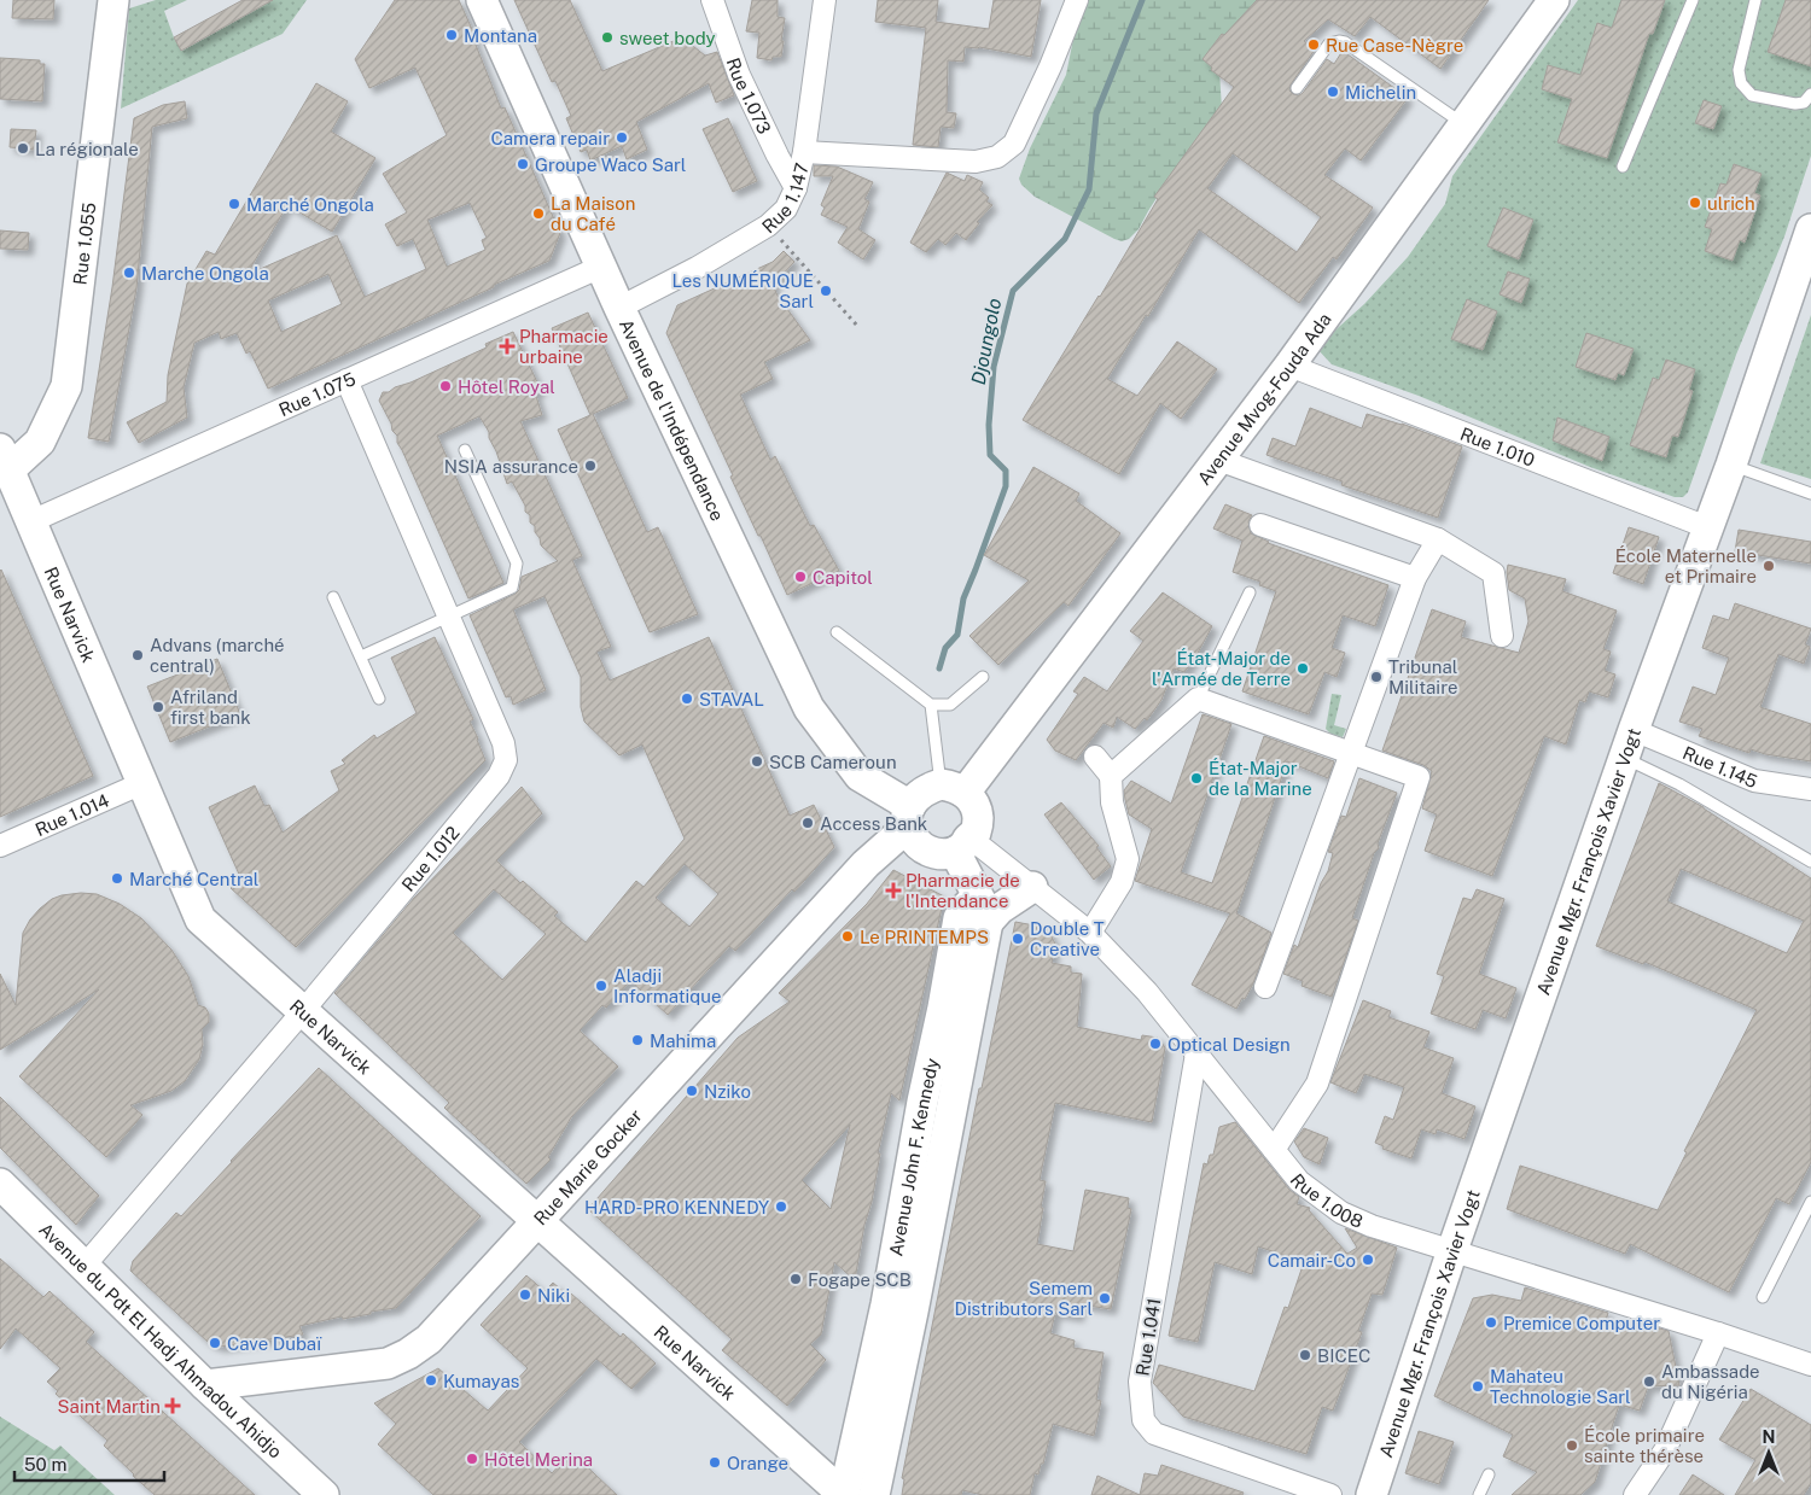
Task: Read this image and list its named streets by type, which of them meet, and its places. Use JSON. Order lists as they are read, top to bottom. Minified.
{"streets":{"main road":["Rue 1.055","Avenue Mvog-Fouda Ada","Avenue de l'Indépendance","Rue Narvick","Avenue Mgr. François Xavier Vogt","Avenue John F. Kennedy","Rue Marie Gocker","Avenue du Pdt El Hadj Ahmadou Ahidjo"],"street":["Rue 1.073","Rue 1.147","Rue 1.075","Rue 1.010","Rue 1.145","Rue 1.014","Rue 1.012","Rue 1.008","Rue 1.041"]},"crossings":[["Rue 1.073","Rue 1.147"],["Rue 1.147","Avenue de l'Indépendance"],["Rue 1.055","Rue Narvick"],["Rue 1.075","Avenue de l'Indépendance"],["Rue 1.075","Rue Narvick"],["Rue 1.075","Rue 1.012"],["Avenue Mvog-Fouda Ada","Avenue de l'Indépendance"],["Avenue Mvog-Fouda Ada","Rue 1.010"],["Avenue Mvog-Fouda Ada","Rue Marie Gocker"],["Avenue Mvog-Fouda Ada","Rue 1.008"],["Avenue de l'Indépendance","Rue Marie Gocker"],["Avenue de l'Indépendance","Rue 1.008"],["Rue 1.010","Avenue Mgr. François Xavier Vogt"],["Rue Narvick","Rue 1.014"],["Rue Narvick","Rue 1.012"],["Rue Narvick","Avenue John F. Kennedy"],["Rue Narvick","Rue Marie Gocker"],["Rue 1.145","Avenue Mgr. François Xavier Vogt"],["Rue 1.012","Avenue du Pdt El Hadj Ahmadou Ahidjo"],["Avenue Mgr. François Xavier Vogt","Rue 1.008"],["Avenue John F. Kennedy","Rue 1.008"],["Rue Marie Gocker","Rue 1.008"],["Rue Marie Gocker","Avenue du Pdt El Hadj Ahmadou Ahidjo"],["Rue 1.008","Rue 1.041"]],"water":["Djoungolo"],"places":{"other":["Montana","sweet body","Rue Case-Nègre","Michelin","Camera repair","La régionale","Groupe Waco Sarl","ulrich","Marché Ongola","La Maison du Café","Marche Ongola","Les NUMÉRIQUE Sarl","Hôtel Royal","NSIA assurance","École Maternelle et Primaire","Capitol","Advans (marché central)","État-Major de l'Armée de Terre","Tribunal Militaire","STAVAL","Afriland first bank","SCB Cameroun","État-Major de la Marine","Access Bank","Marché Central","Le PRINTEMPS","Double T Creative","Aladji Informatique","Mahima","Optical Design","Nziko","HARD-PRO KENNEDY","Camair-Co","Fogape SCB","Niki","Semem Distributors Sarl","Premice Computer","Cave Dubaï","BICEC","Kumayas","Ambassade du Nigéria","Mahateu Technologie Sarl","École primaire sainte thérèse","Hôtel Merina","Orange"],"health":["Pharmacie urbaine","Pharmacie de l'Intendance","Saint Martin"]},"scale_bar":"50 m","north":"top"}
